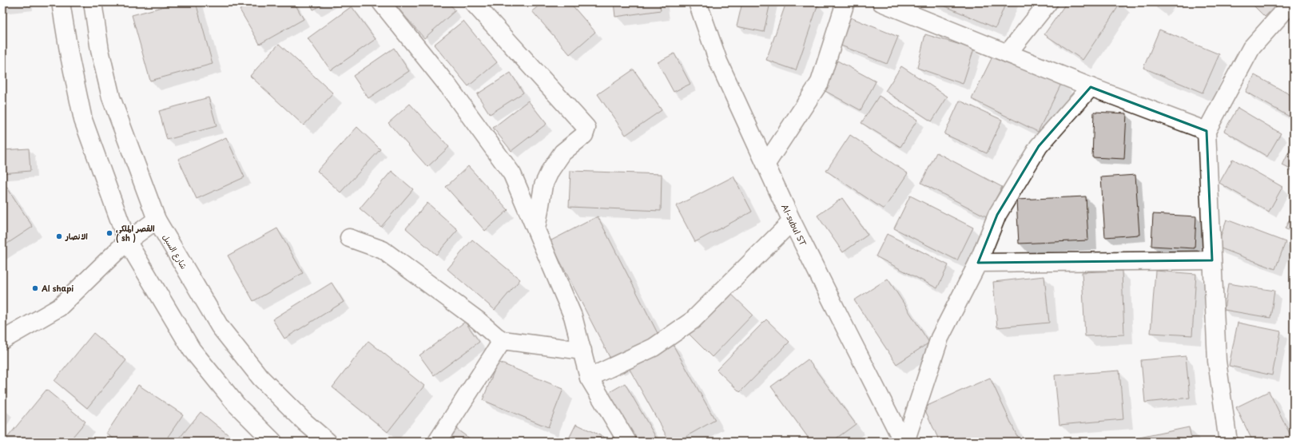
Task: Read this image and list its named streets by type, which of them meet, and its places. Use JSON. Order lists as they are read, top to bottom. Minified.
{"streets":{"street":["Al-subul ST","شارع السبل"]},"places":["القصر الملكي ( sh )","الانصار","Al shapi"]}
